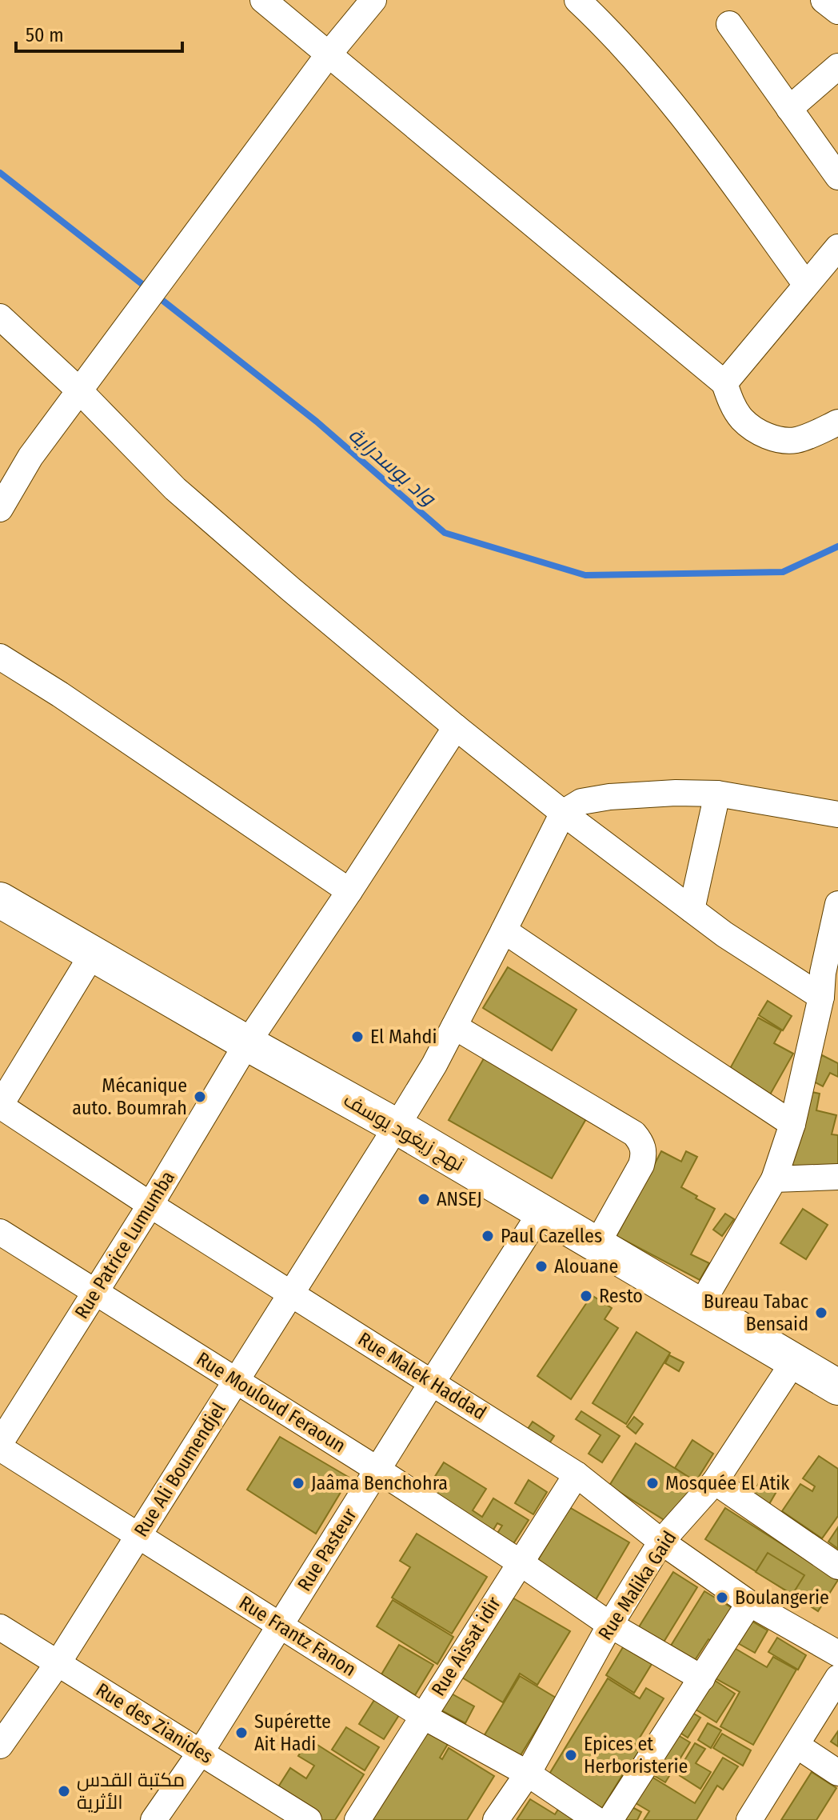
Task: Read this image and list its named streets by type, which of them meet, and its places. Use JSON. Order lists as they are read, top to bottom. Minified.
{"streets":{"main road":["نهج زيغود يوسف"],"street":["Rue Patrice Lumumba","Rue Malek Haddad","Rue Mouloud Feraoun","Rue Ali Boumendjel","Rue Pasteur","Rue Malika Gaid","Rue Frantz Fanon","Rue Aissat idir","Rue des Zianides"]},"crossings":[["نهج زيغود يوسف","Rue Patrice Lumumba"],["نهج زيغود يوسف","Rue Ali Boumendjel"],["نهج زيغود يوسف","Rue Pasteur"],["نهج زيغود يوسف","Rue Malika Gaid"],["Rue Patrice Lumumba","Rue Malek Haddad"],["Rue Patrice Lumumba","Rue Mouloud Feraoun"],["Rue Malek Haddad","Rue Ali Boumendjel"],["Rue Malek Haddad","Rue Pasteur"],["Rue Malek Haddad","Rue Malika Gaid"],["Rue Malek Haddad","Rue Aissat idir"],["Rue Mouloud Feraoun","Rue Ali Boumendjel"],["Rue Mouloud Feraoun","Rue Pasteur"],["Rue Mouloud Feraoun","Rue Malika Gaid"],["Rue Mouloud Feraoun","Rue Aissat idir"],["Rue Ali Boumendjel","Rue Frantz Fanon"],["Rue Ali Boumendjel","Rue des Zianides"],["Rue Pasteur","Rue Frantz Fanon"],["Rue Pasteur","Rue des Zianides"],["Rue Malika Gaid","Rue Frantz Fanon"],["Rue Frantz Fanon","Rue Aissat idir"]],"water":["واد بوسدراية"],"places":["El Mahdi","Mécanique auto. Boumrah","ANSEJ","Paul Cazelles","Alouane","Resto","Bureau Tabac Bensaid","Jaâma Benchohra","Mosquée El Atik","Boulangerie","Supérette Ait Hadi","Epices et Herboristerie","مكتبة القدس الأثرية"],"scale_bar":"50 m"}
